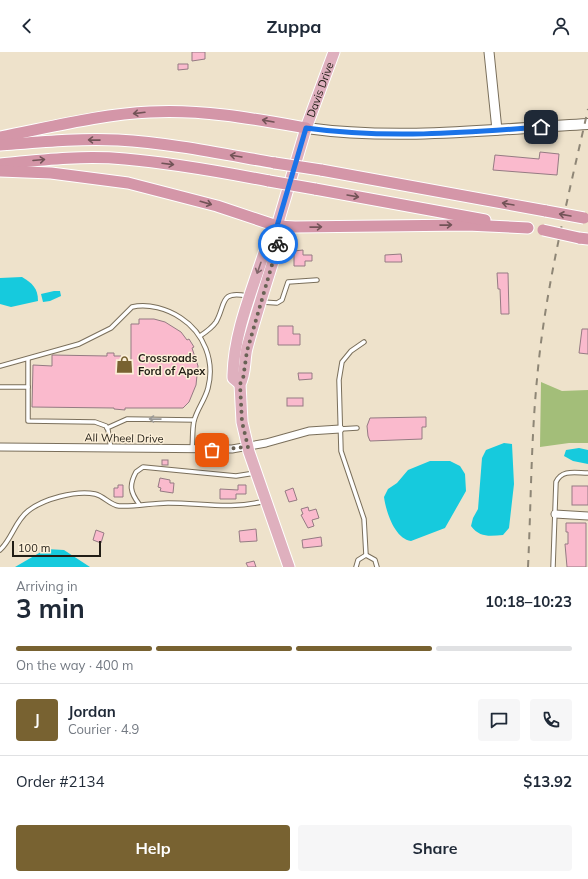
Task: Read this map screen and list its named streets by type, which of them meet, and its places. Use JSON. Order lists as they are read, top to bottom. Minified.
{"streets":{"main road":["Davis Drive"],"street":["All Wheel Drive"]},"places":{"shop":["Crossroads Ford of Apex"]},"scale_bar":"100 m","page":{"header":"Zuppa","scale":"100 m","heading":["3 min","Arriving in","10:18–10:23"],"panel":["Jordan","Courier · 4.9","Order #2134","$13.92"],"bar":"On the way · 400 m","round":"J","buttons":["Help","Share"]}}
